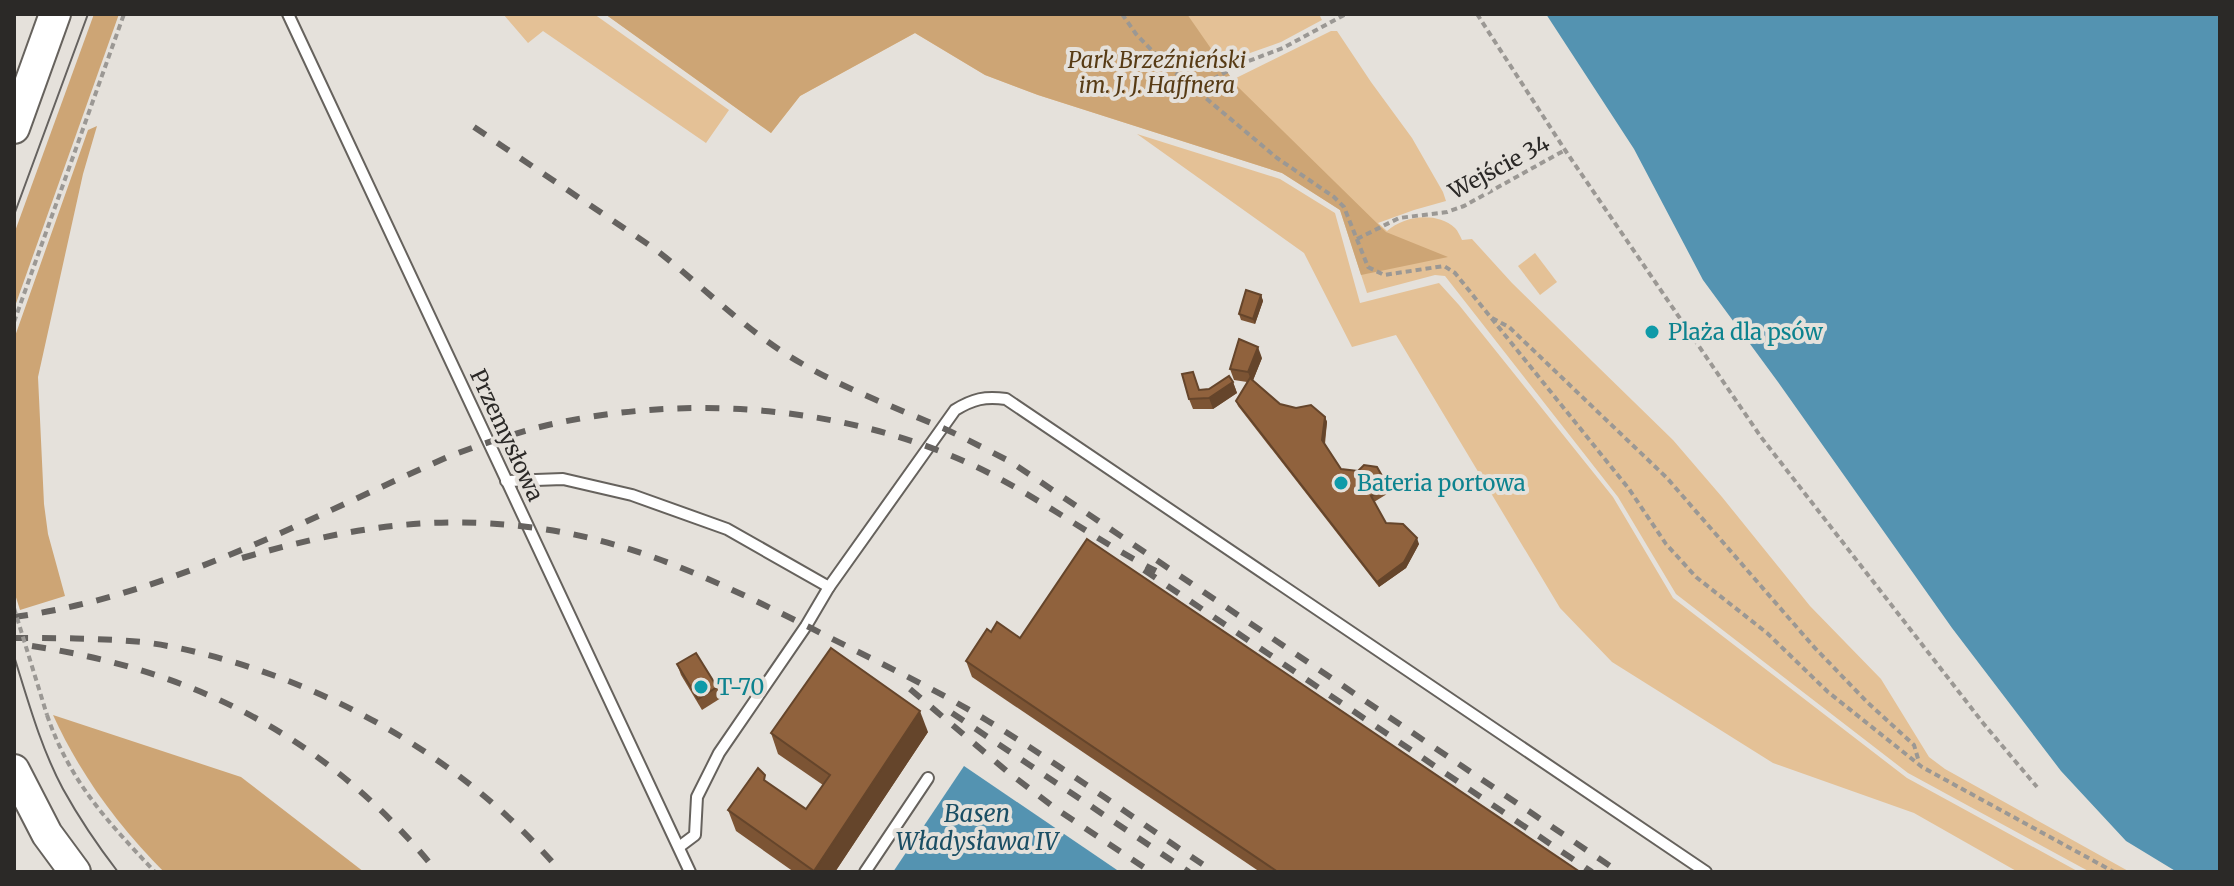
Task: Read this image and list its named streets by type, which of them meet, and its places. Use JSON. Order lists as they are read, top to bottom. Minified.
{"streets":{"lane":["Przemysłowa"],"path":["Wejście 34"]},"water":["Basen Władysława IV"],"parks":["Park Brzeźnieński im. J. J. Haffnera"],"places":["Plaża dla psów","Bateria portowa","T-70"]}
